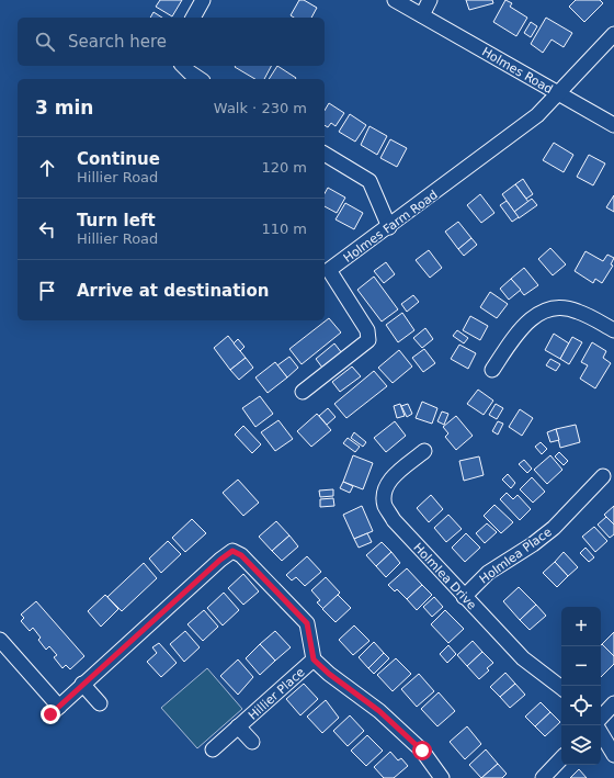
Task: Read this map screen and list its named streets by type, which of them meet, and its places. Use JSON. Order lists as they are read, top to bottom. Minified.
{"streets":{"street":["Holmes Road","Holmes Farm Road","Holmlea Place","Holmlea Drive","Hillier Place"]},"crossings":[["Holmes Road","Holmes Farm Road"],["Holmlea Place","Holmlea Drive"]],"page":{"search":"Search here","heading":["3 min","Walk · 230 m"],"list":[["Continue","Hillier Road","120 m"],["Turn left","Hillier Road","110 m"],"Arrive at destination"],"map_buttons":["+","−"]}}
